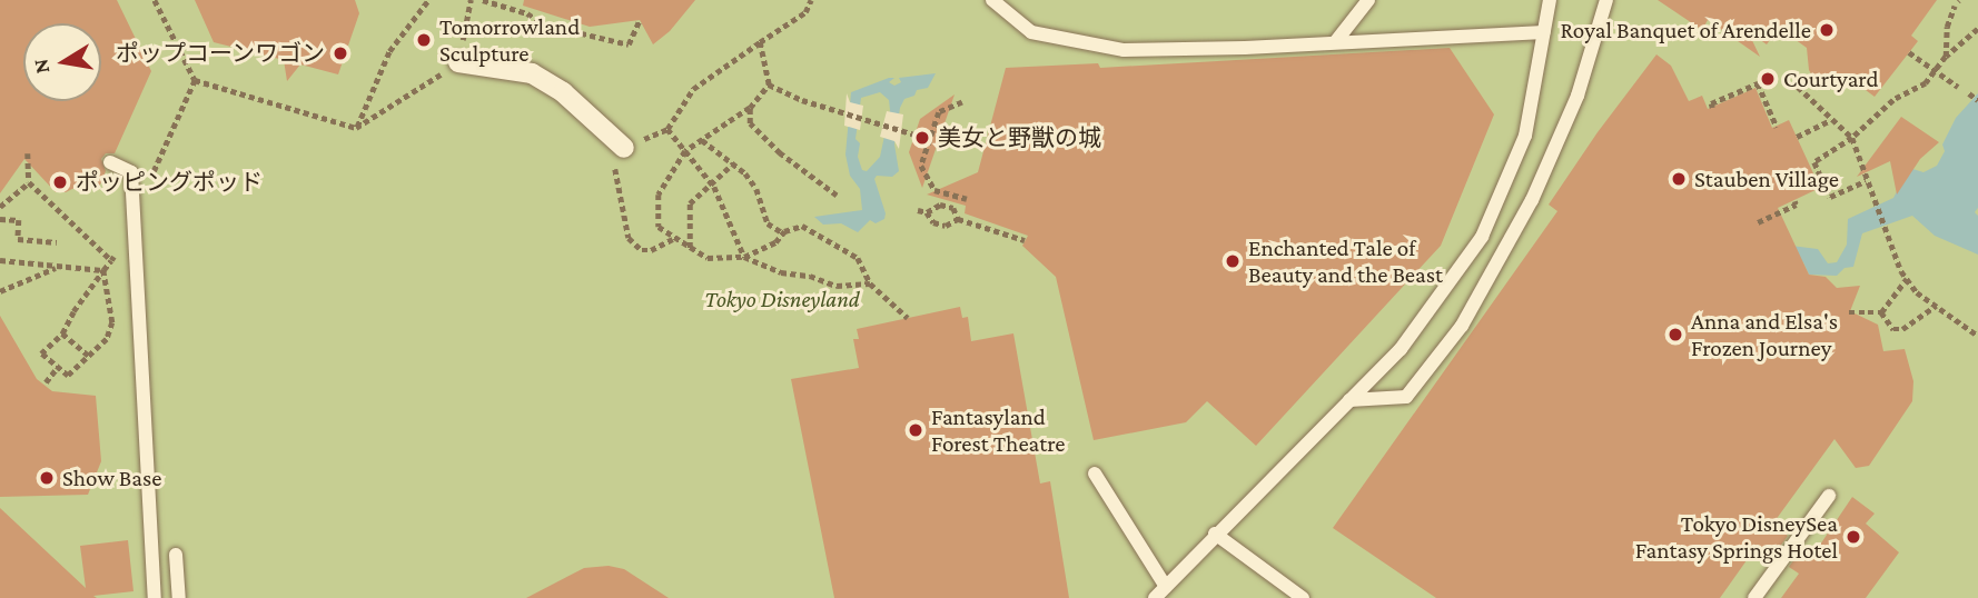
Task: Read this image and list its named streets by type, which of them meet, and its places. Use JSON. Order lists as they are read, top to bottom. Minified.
{"parks":["Tokyo Disneyland"],"places":["Royal Banquet of Arendelle","Tomorrowland Sculpture","ポップコーンワゴン","Courtyard","美女と野獣の城","Stauben Village","ポッピングポッド","Enchanted Tale of Beauty and the Beast","Anna and Elsa's Frozen Journey","Fantasyland Forest Theatre","Show Base","Tokyo DisneySea Fantasy Springs Hotel"],"north":"left"}
